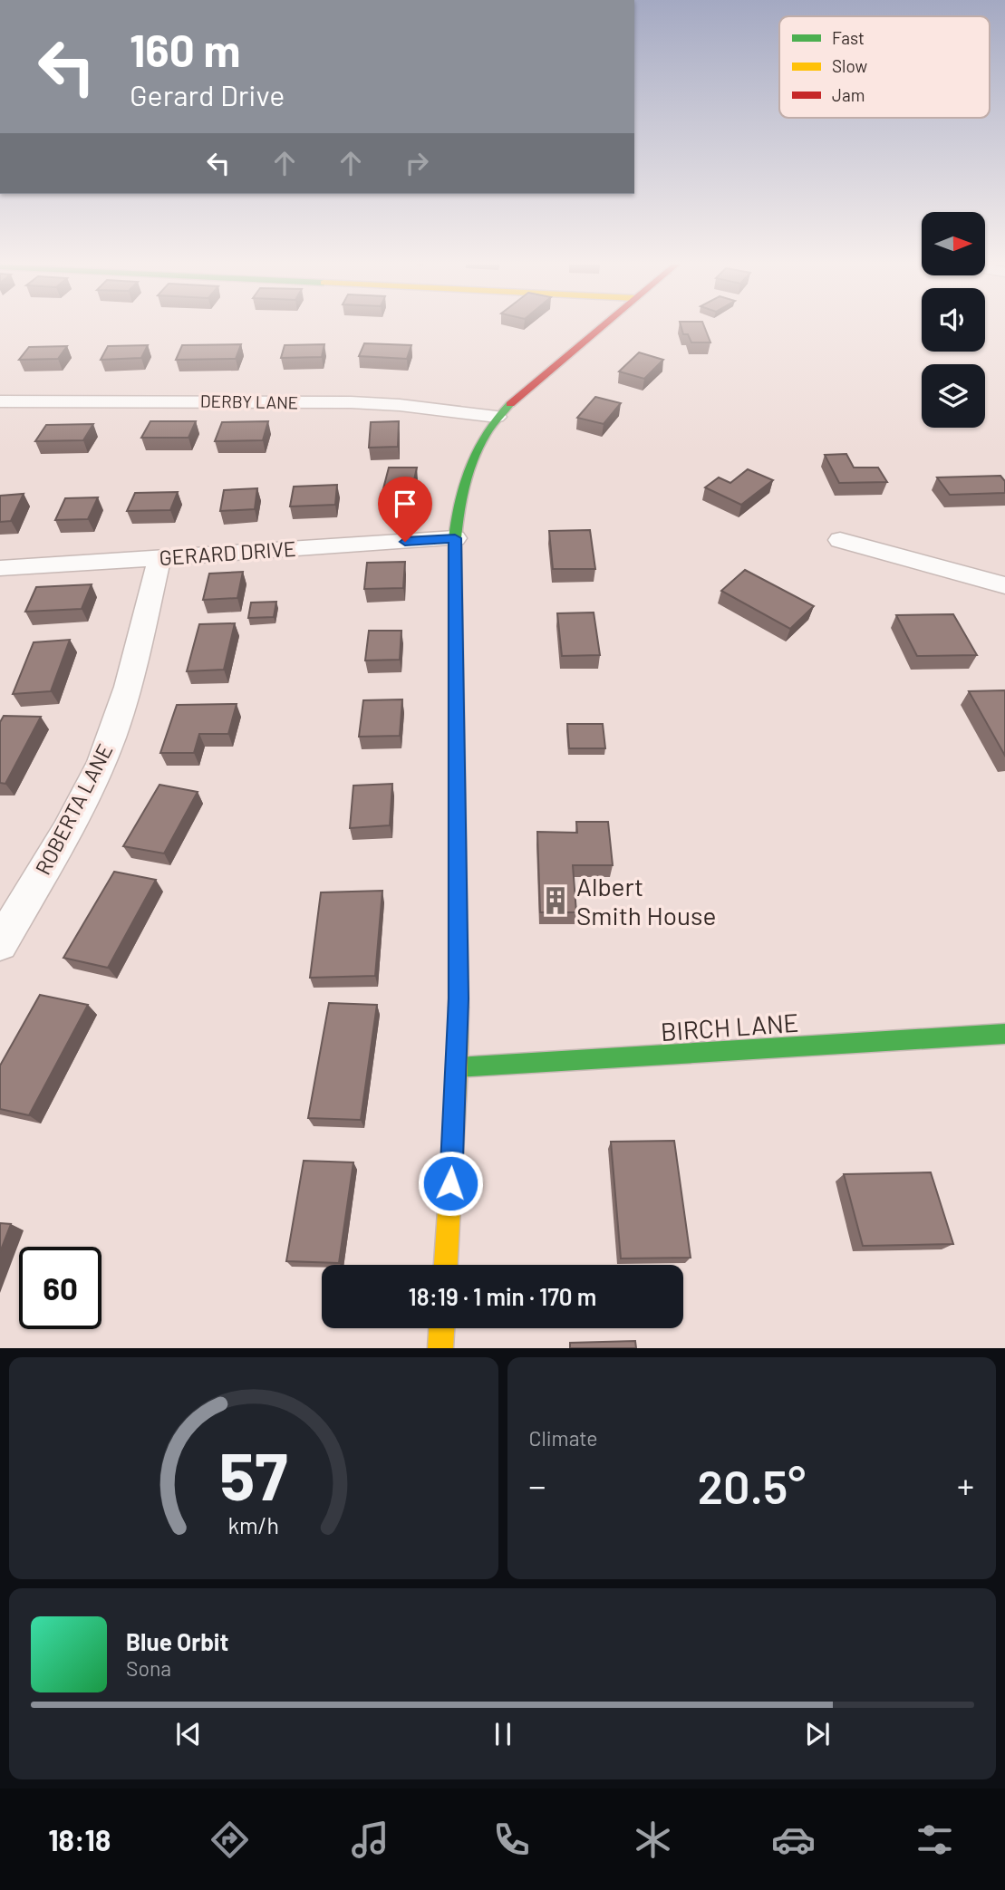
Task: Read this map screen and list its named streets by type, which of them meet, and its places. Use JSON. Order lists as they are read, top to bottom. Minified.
{"streets":{"main road":["BIRCH LANE"],"street":["DERBY LANE","GERARD DRIVE","ROBERTA LANE"]},"crossings":[["GERARD DRIVE","ROBERTA LANE"]],"places":{"building":["Albert Smith House"]},"legend":["Fast","Slow","Jam"],"north":"right","page":{"turn":["160 m","Gerard Drive"],"limit":"60","trip":"18:19 · 1 min · 170 m","tile":"Climate","heat":["−","20.5°","+"],"song":["Blue Orbit","Sona"],"tabs":"18:18","gauge":["57","km/h"]}}
